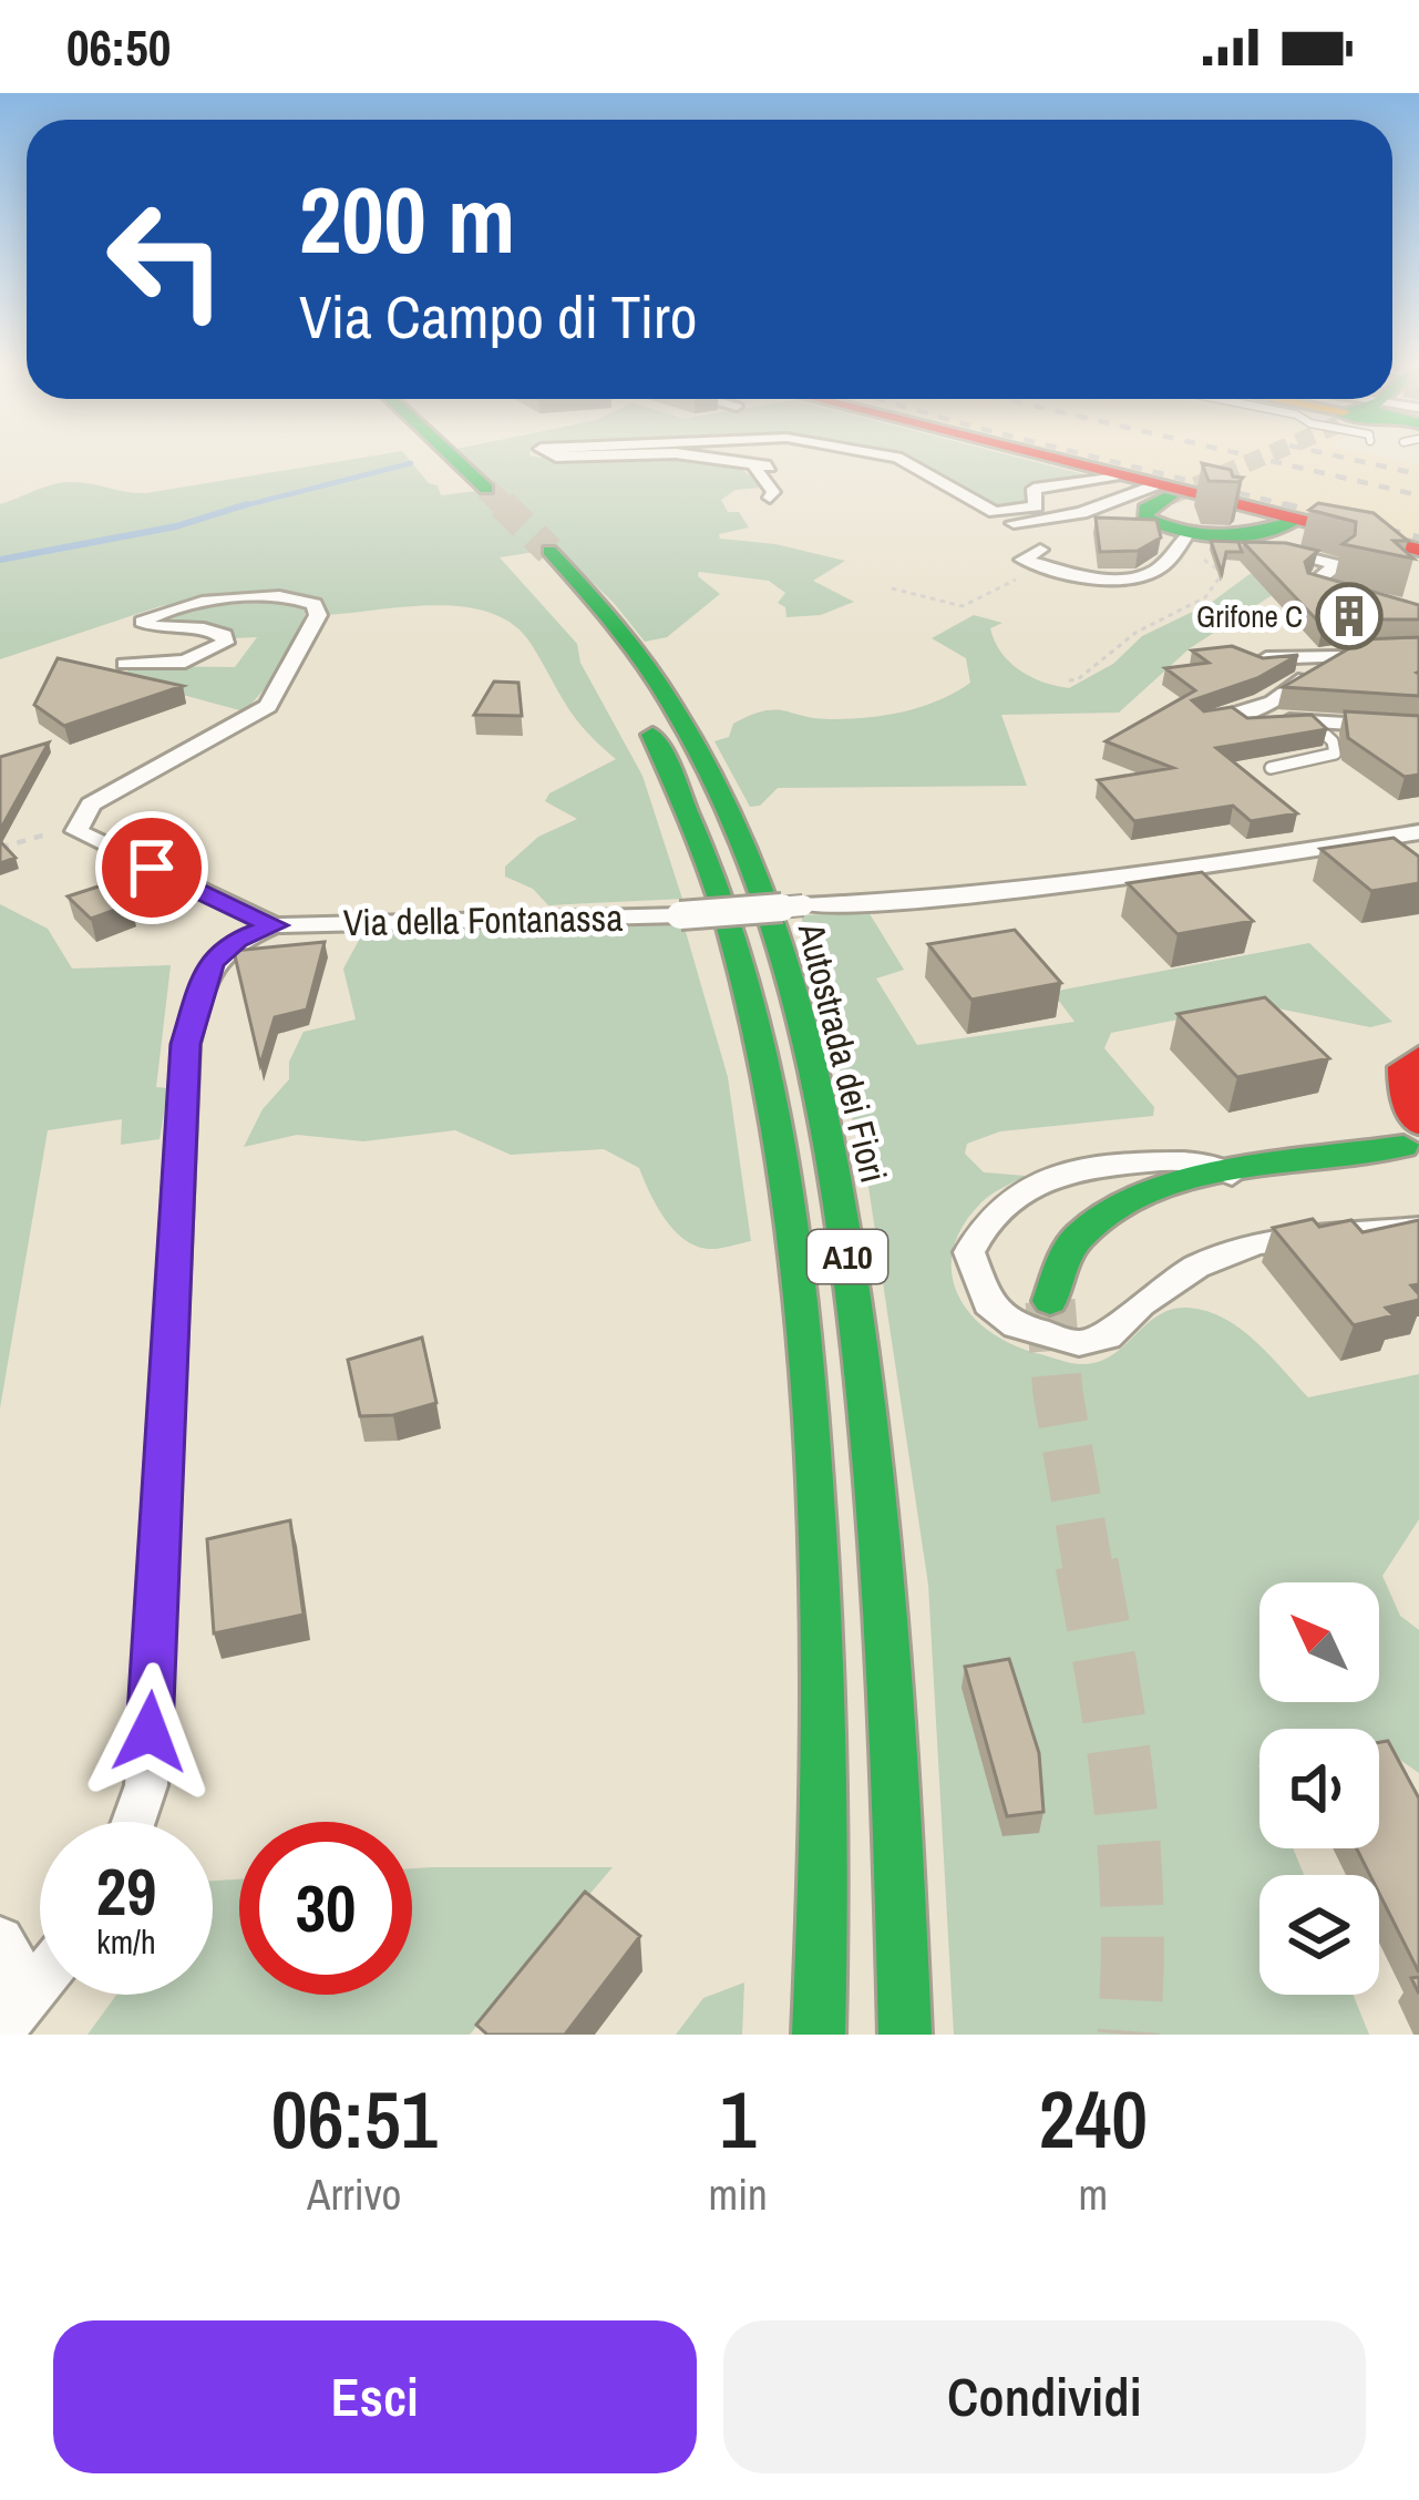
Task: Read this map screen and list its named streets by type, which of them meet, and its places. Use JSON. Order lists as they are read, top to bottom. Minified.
{"streets":{"main road":["Autostrada dei Fiori","A10"],"street":["Via della Fontanassa"]},"places":{"building":["Grifone C"]},"north":"top left","page":{"status":"06:50","turn":["200 m","Via Campo di Tiro"],"speed":"29 km/h","limit":"30","eta":["06:51","Arrivo","1","min","240","m"],"buttons":["Esci","Condividi"]}}
